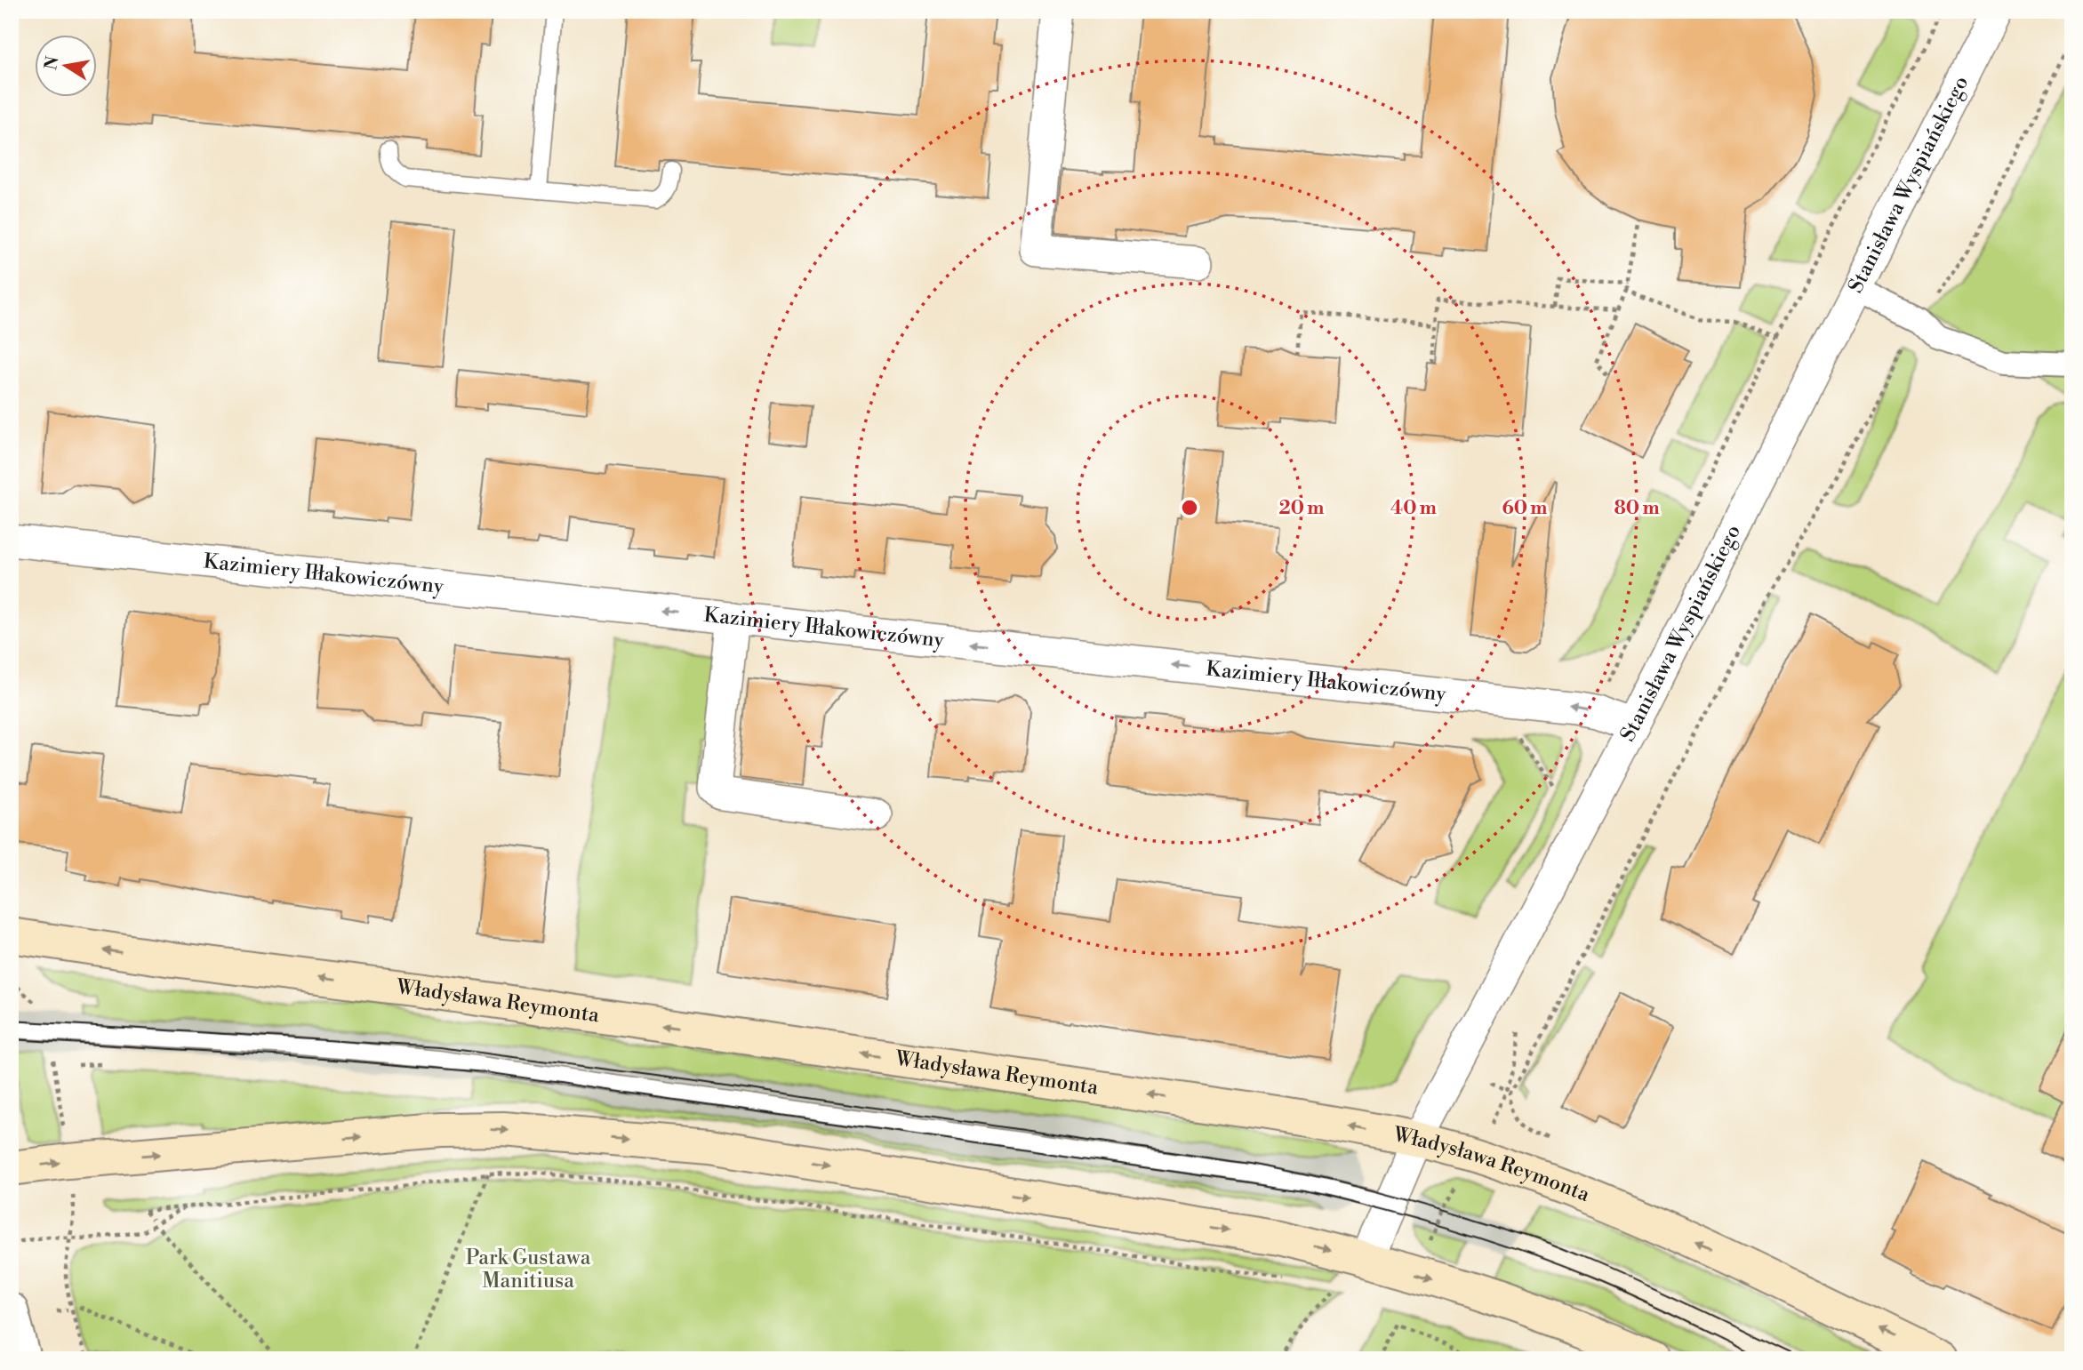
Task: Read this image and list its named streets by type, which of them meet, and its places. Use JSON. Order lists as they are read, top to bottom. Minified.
{"streets":{"main road":["Władysława Reymonta"],"street":["Stanisława Wyspiańskiego","Kazimiery Iłłakowiczówny"]},"crossings":[["Stanisława Wyspiańskiego","Kazimiery Iłłakowiczówny"],["Stanisława Wyspiańskiego","Władysława Reymonta"]],"one_way":["Kazimiery Iłłakowiczówny"],"parks":["Park Gustawa Manitiusa"],"north":"left","rings":["20 m","40 m","60 m","80 m"]}
